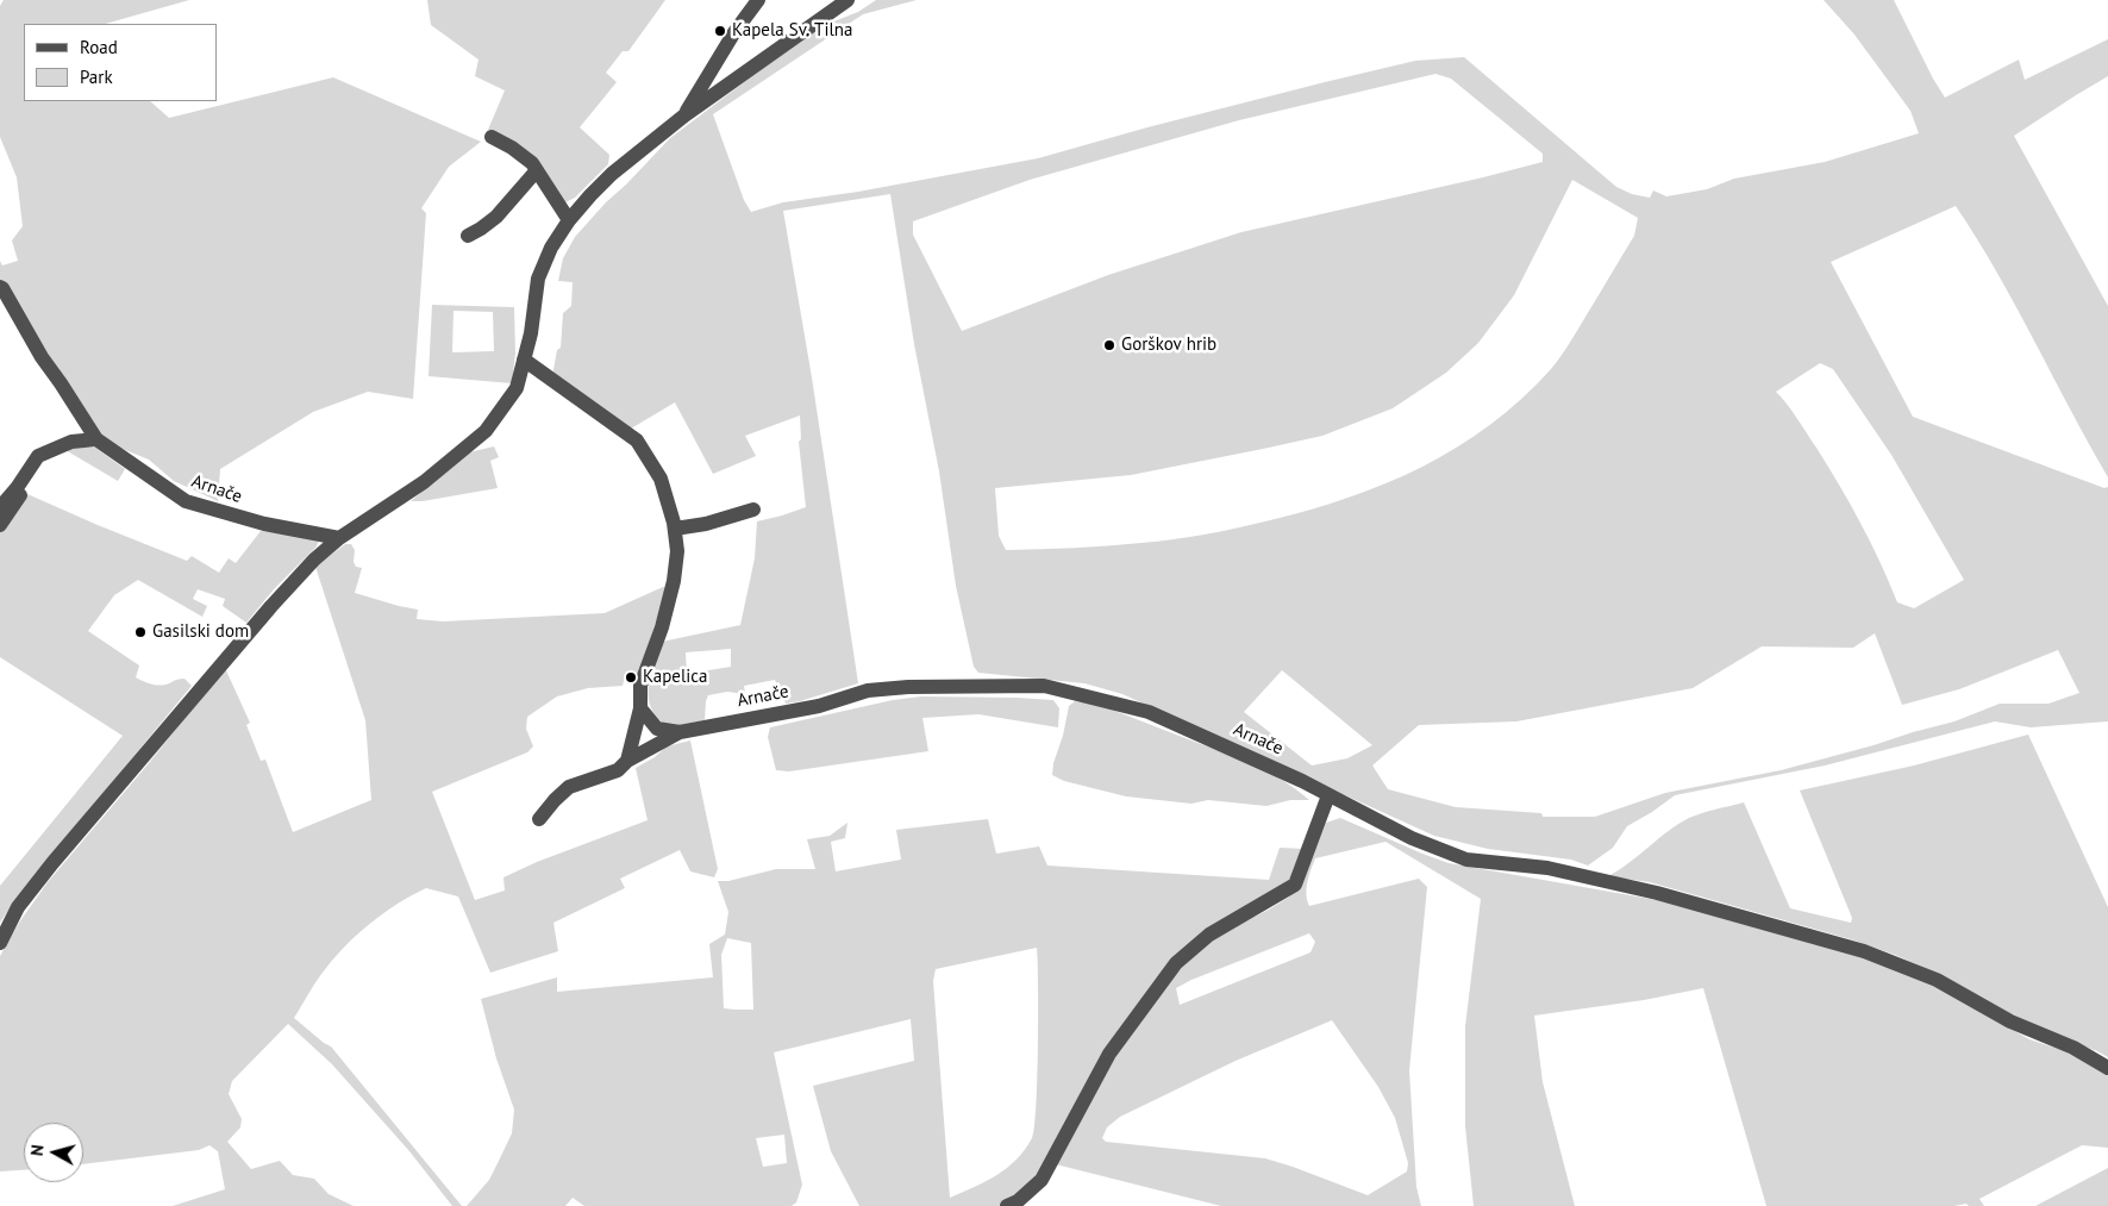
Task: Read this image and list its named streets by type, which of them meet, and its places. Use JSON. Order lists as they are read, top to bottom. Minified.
{"streets":{"street":["Arnače"]},"places":["Kapela Sv. Tilna","Gorškov hrib","Gasilski dom","Kapelica"],"legend":["Road","Park"],"north":"left"}
